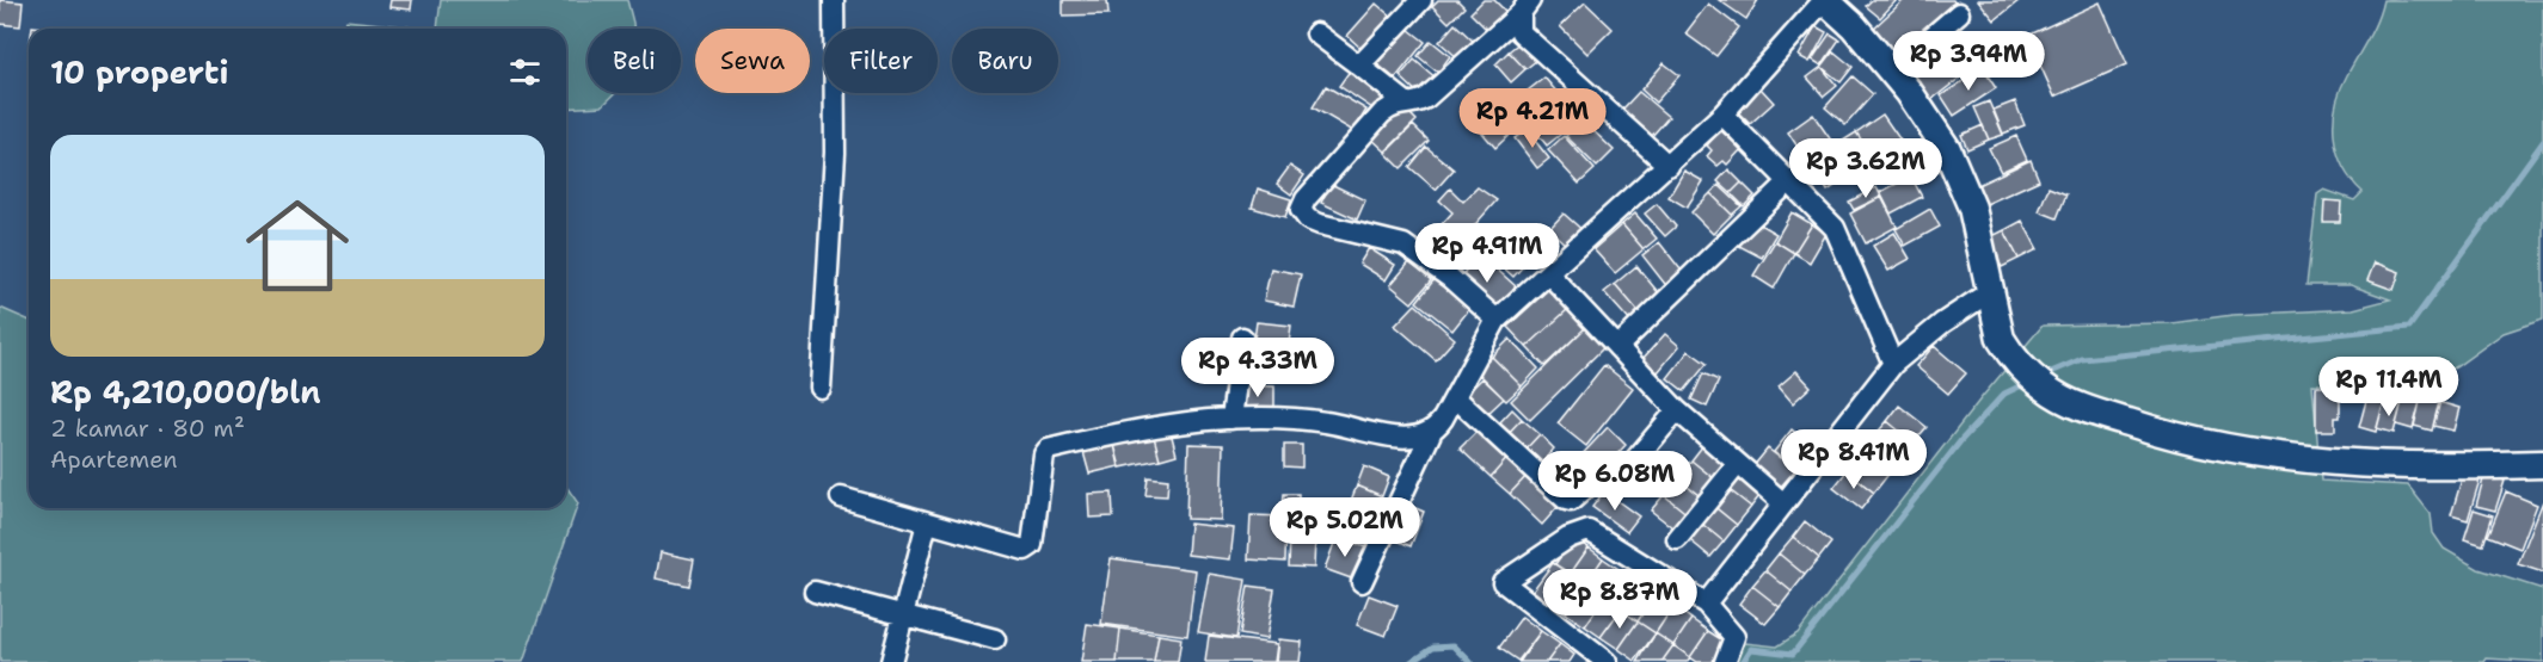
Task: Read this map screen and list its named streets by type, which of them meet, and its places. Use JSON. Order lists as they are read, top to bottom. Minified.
{"page":{"chip":["Beli","Sewa","Filter","Baru"],"heading":"10 properti","price":["Rp 3.94M","Rp 4.21M","Rp 3.62M","Rp 4.91M","Rp 4.33M","Rp 11.4M","Rp 8.41M","Rp 6.08M","Rp 5.02M","Rp 8.87M"],"list":[{"name":"Rp 4,210,000/bln","note":"2 kamar · 80 m² · Apartemen"}]}}
